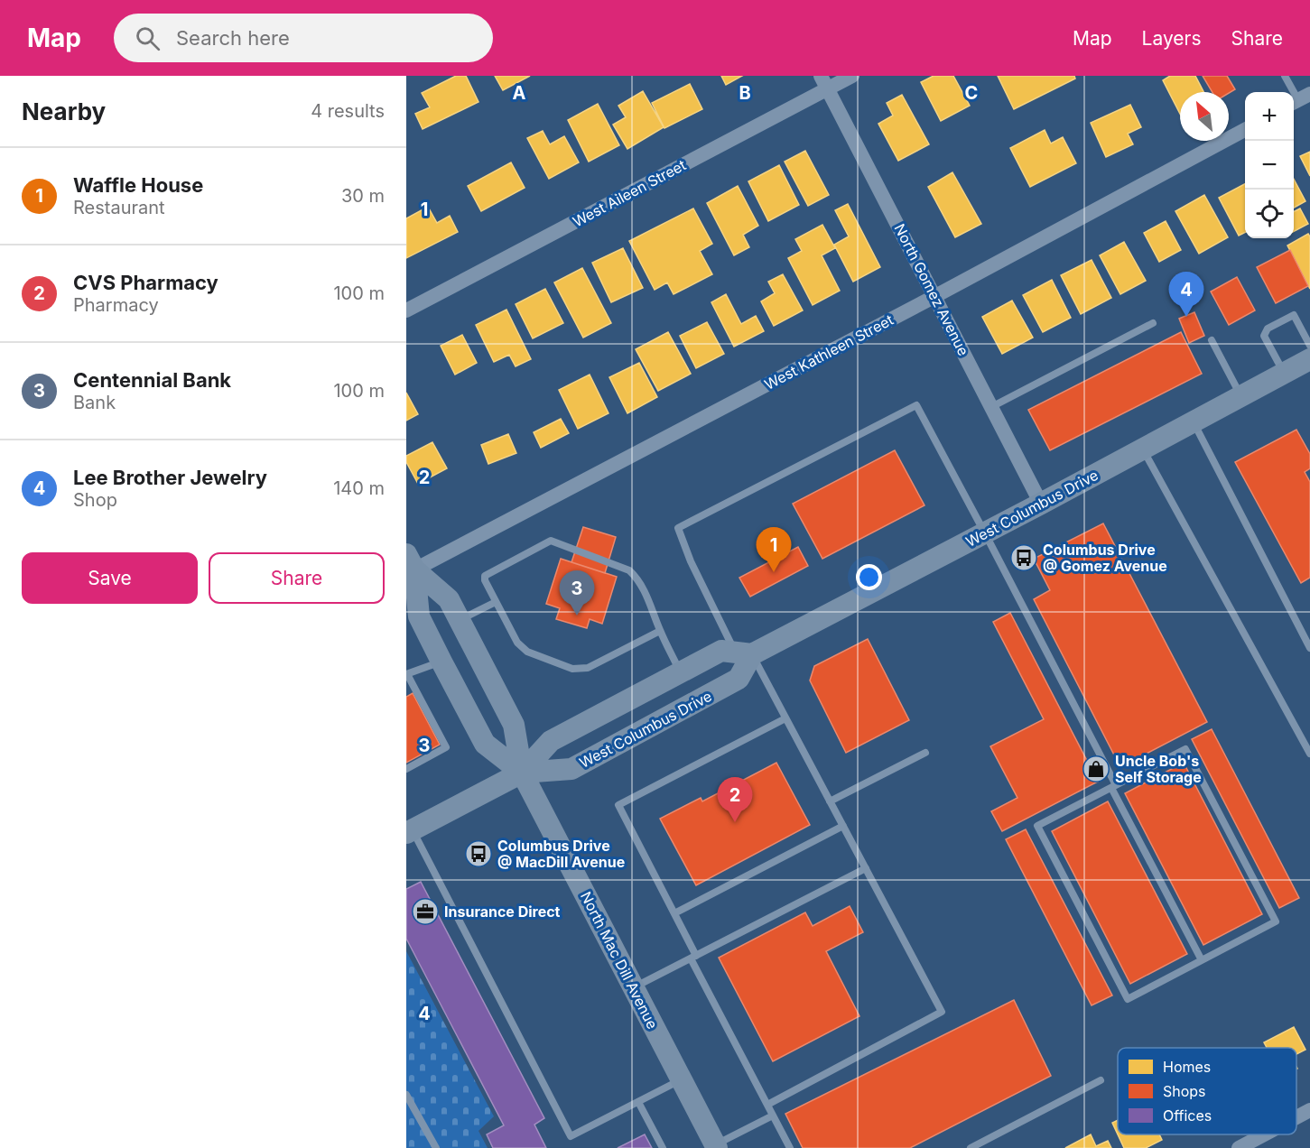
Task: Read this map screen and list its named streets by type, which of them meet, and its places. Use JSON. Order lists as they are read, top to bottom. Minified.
{"streets":{"main road":["West Columbus Drive","North Mac Dill Avenue"],"street":["West Aileen Street","North Gomez Avenue","West Kathleen Street"]},"crossings":[["West Aileen Street","North Gomez Avenue"],["North Gomez Avenue","West Kathleen Street"],["North Gomez Avenue","West Columbus Drive"],["West Kathleen Street","North Mac Dill Avenue"],["West Columbus Drive","North Mac Dill Avenue"]],"places":{"bus stop":["Columbus Drive @ Gomez Avenue","Columbus Drive @ MacDill Avenue"],"shop":["Uncle Bob's Self Storage"],"office":["Insurance Direct"]},"legend":["Homes","Shops","Offices"],"north":"top left","page":{"header":"Map","search":"Search here","nav":["Map","Layers","Share"],"heading":["Nearby","4 results"],"map_buttons":["+","−"],"list":[{"mark":"1","name":"Waffle House","note":"Restaurant","value":"30 m"},{"mark":"2","name":"CVS Pharmacy","note":"Pharmacy","value":"100 m"},{"mark":"3","name":"Centennial Bank","note":"Bank","value":"100 m"},{"mark":"4","name":"Lee Brother Jewelry","note":"Shop","value":"140 m"}],"pins":["4","1","3","2"],"buttons":["Save","Share"]},"grid":{"columns":["A","B","C"],"rows":["1","2","3","4"]}}
